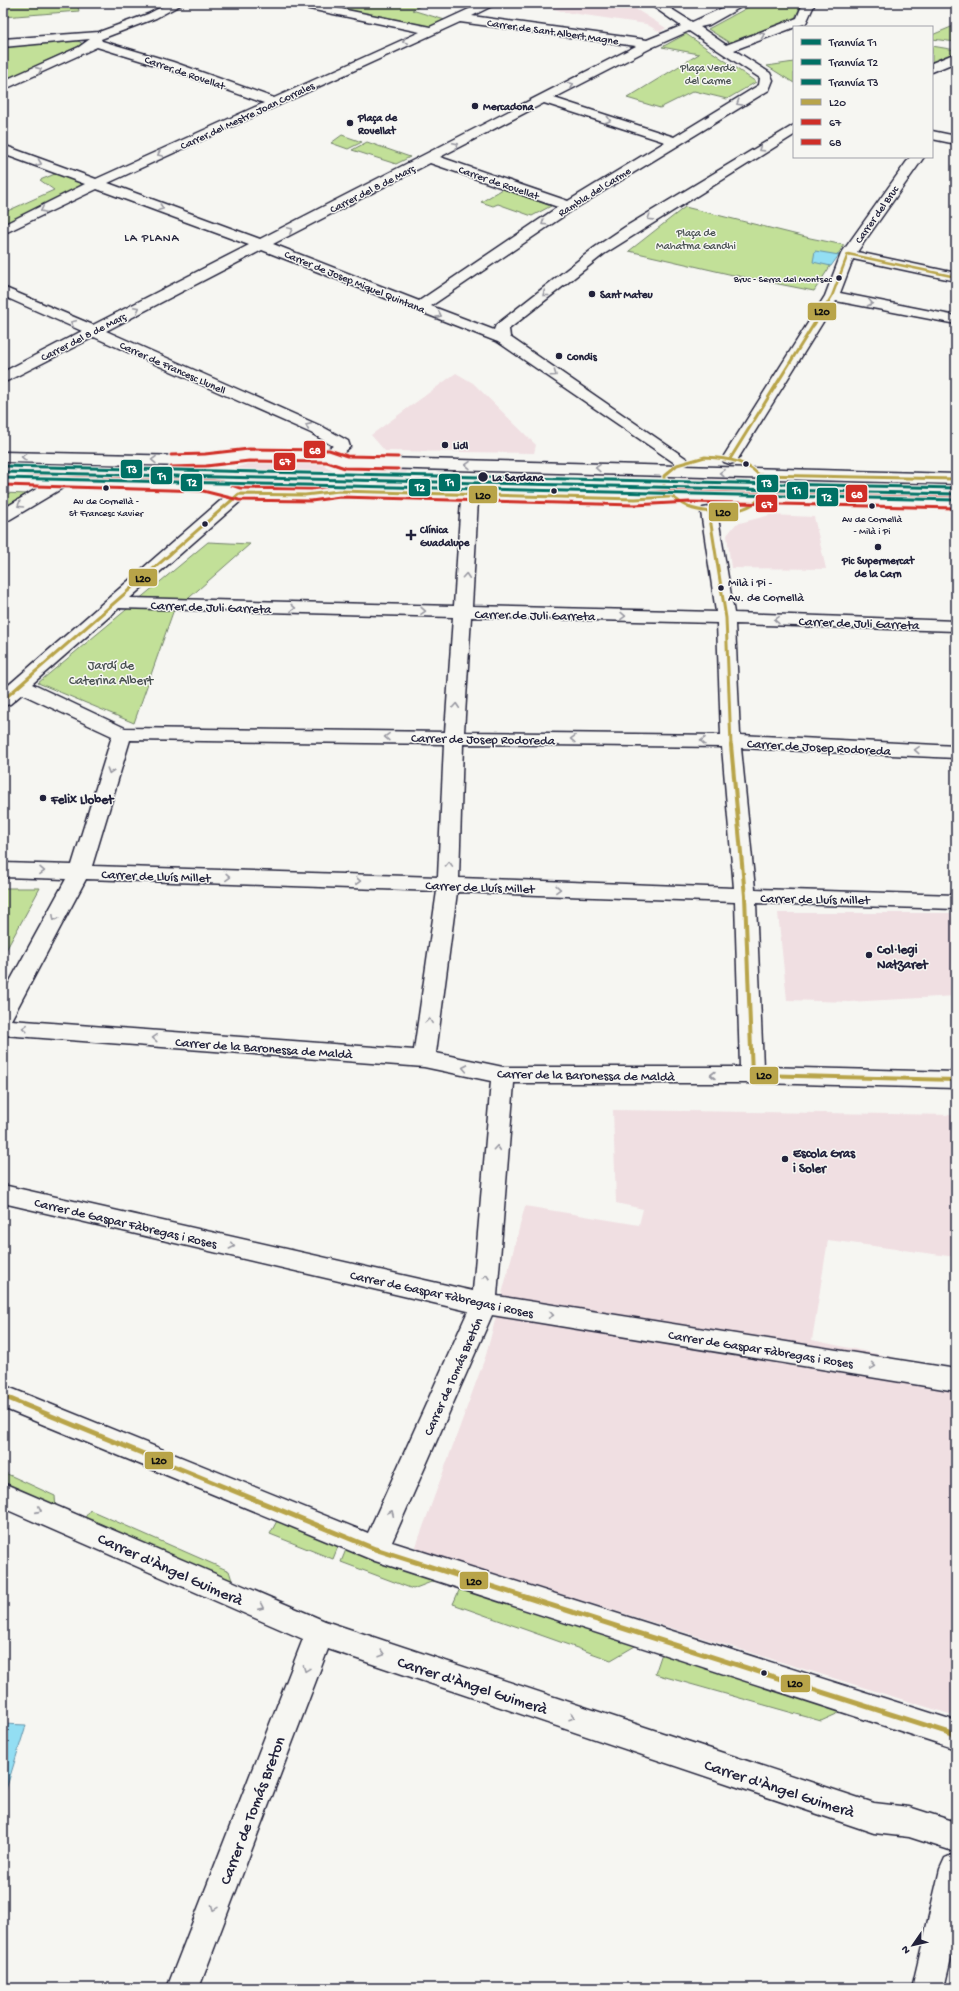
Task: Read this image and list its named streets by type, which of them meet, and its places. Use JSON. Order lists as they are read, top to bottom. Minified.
{"streets":{"street":["Carrer de Sant Albert Magne","Carrer de Rovellat","Carrer del Mestre Joan Corrales","Carrer del 8 de Març","Rambla del Carme","Carrer del Bruc","Carrer de Josep Miquel Quintana","Carrer de Francesc Llunell","Carrer de Juli Garreta","Carrer de Josep Rodoreda","Carrer de Lluís Millet","Carrer de la Baronessa de Maldà","Carrer de Gaspar Fàbregas i Roses","Carrer de Tomás Bretón","Carrer d'Àngel Guimerà","Carrer de Tomás Breton"]},"crossings":[["Carrer de Sant Albert Magne","Carrer del Mestre Joan Corrales"],["Carrer de Sant Albert Magne","Carrer del 8 de Març"],["Carrer de Rovellat","Carrer del Mestre Joan Corrales"],["Carrer de Rovellat","Carrer del 8 de Març"],["Carrer de Rovellat","Rambla del Carme"],["Carrer del Mestre Joan Corrales","Carrer de Josep Miquel Quintana"],["Carrer del 8 de Març","Carrer de Josep Miquel Quintana"],["Carrer del 8 de Març","Carrer de Francesc Llunell"],["Rambla del Carme","Carrer de Josep Miquel Quintana"],["Carrer de la Baronessa de Maldà","Carrer de Tomás Bretón"],["Carrer de Gaspar Fàbregas i Roses","Carrer de Tomás Bretón"],["Carrer d'Àngel Guimerà","Carrer de Tomás Breton"]],"one_way":["Carrer de Josep Rodoreda","Carrer de Lluís Millet","Carrer de la Baronessa de Maldà","Carrer de Gaspar Fàbregas i Roses","Carrer de Tomás Bretón","Carrer de Tomás Breton"],"districts":["LA PLANA"],"parks":["Plaça Verda del Carme","Plaça de Mahatma Gandhi","Jardí de Caterina Albert"],"places":{"other":["Mercadona","Plaça de Rovellat","Bruc - Serra del Montsec","Sant Mateu","Condis","Lidl","La Sardana","Av de Cornellà - St Francesc Xavier","Av de Cornellà - Milà i Pi","Pic Supermercat de la Carn","Milà i Pi - Av. de Cornellà","Felix Llobet","Col·legi Natzaret","Escola Gras i Soler"],"health":["Clínica Guadalupe"]},"lines":["transit line L20","transit line 68","transit line 67","tram line T3","tram line T1","tram line T2"],"legend":["Tranvía T1","Tranvía T2","Tranvía T3","L20","67","68"],"north":"bottom left"}
